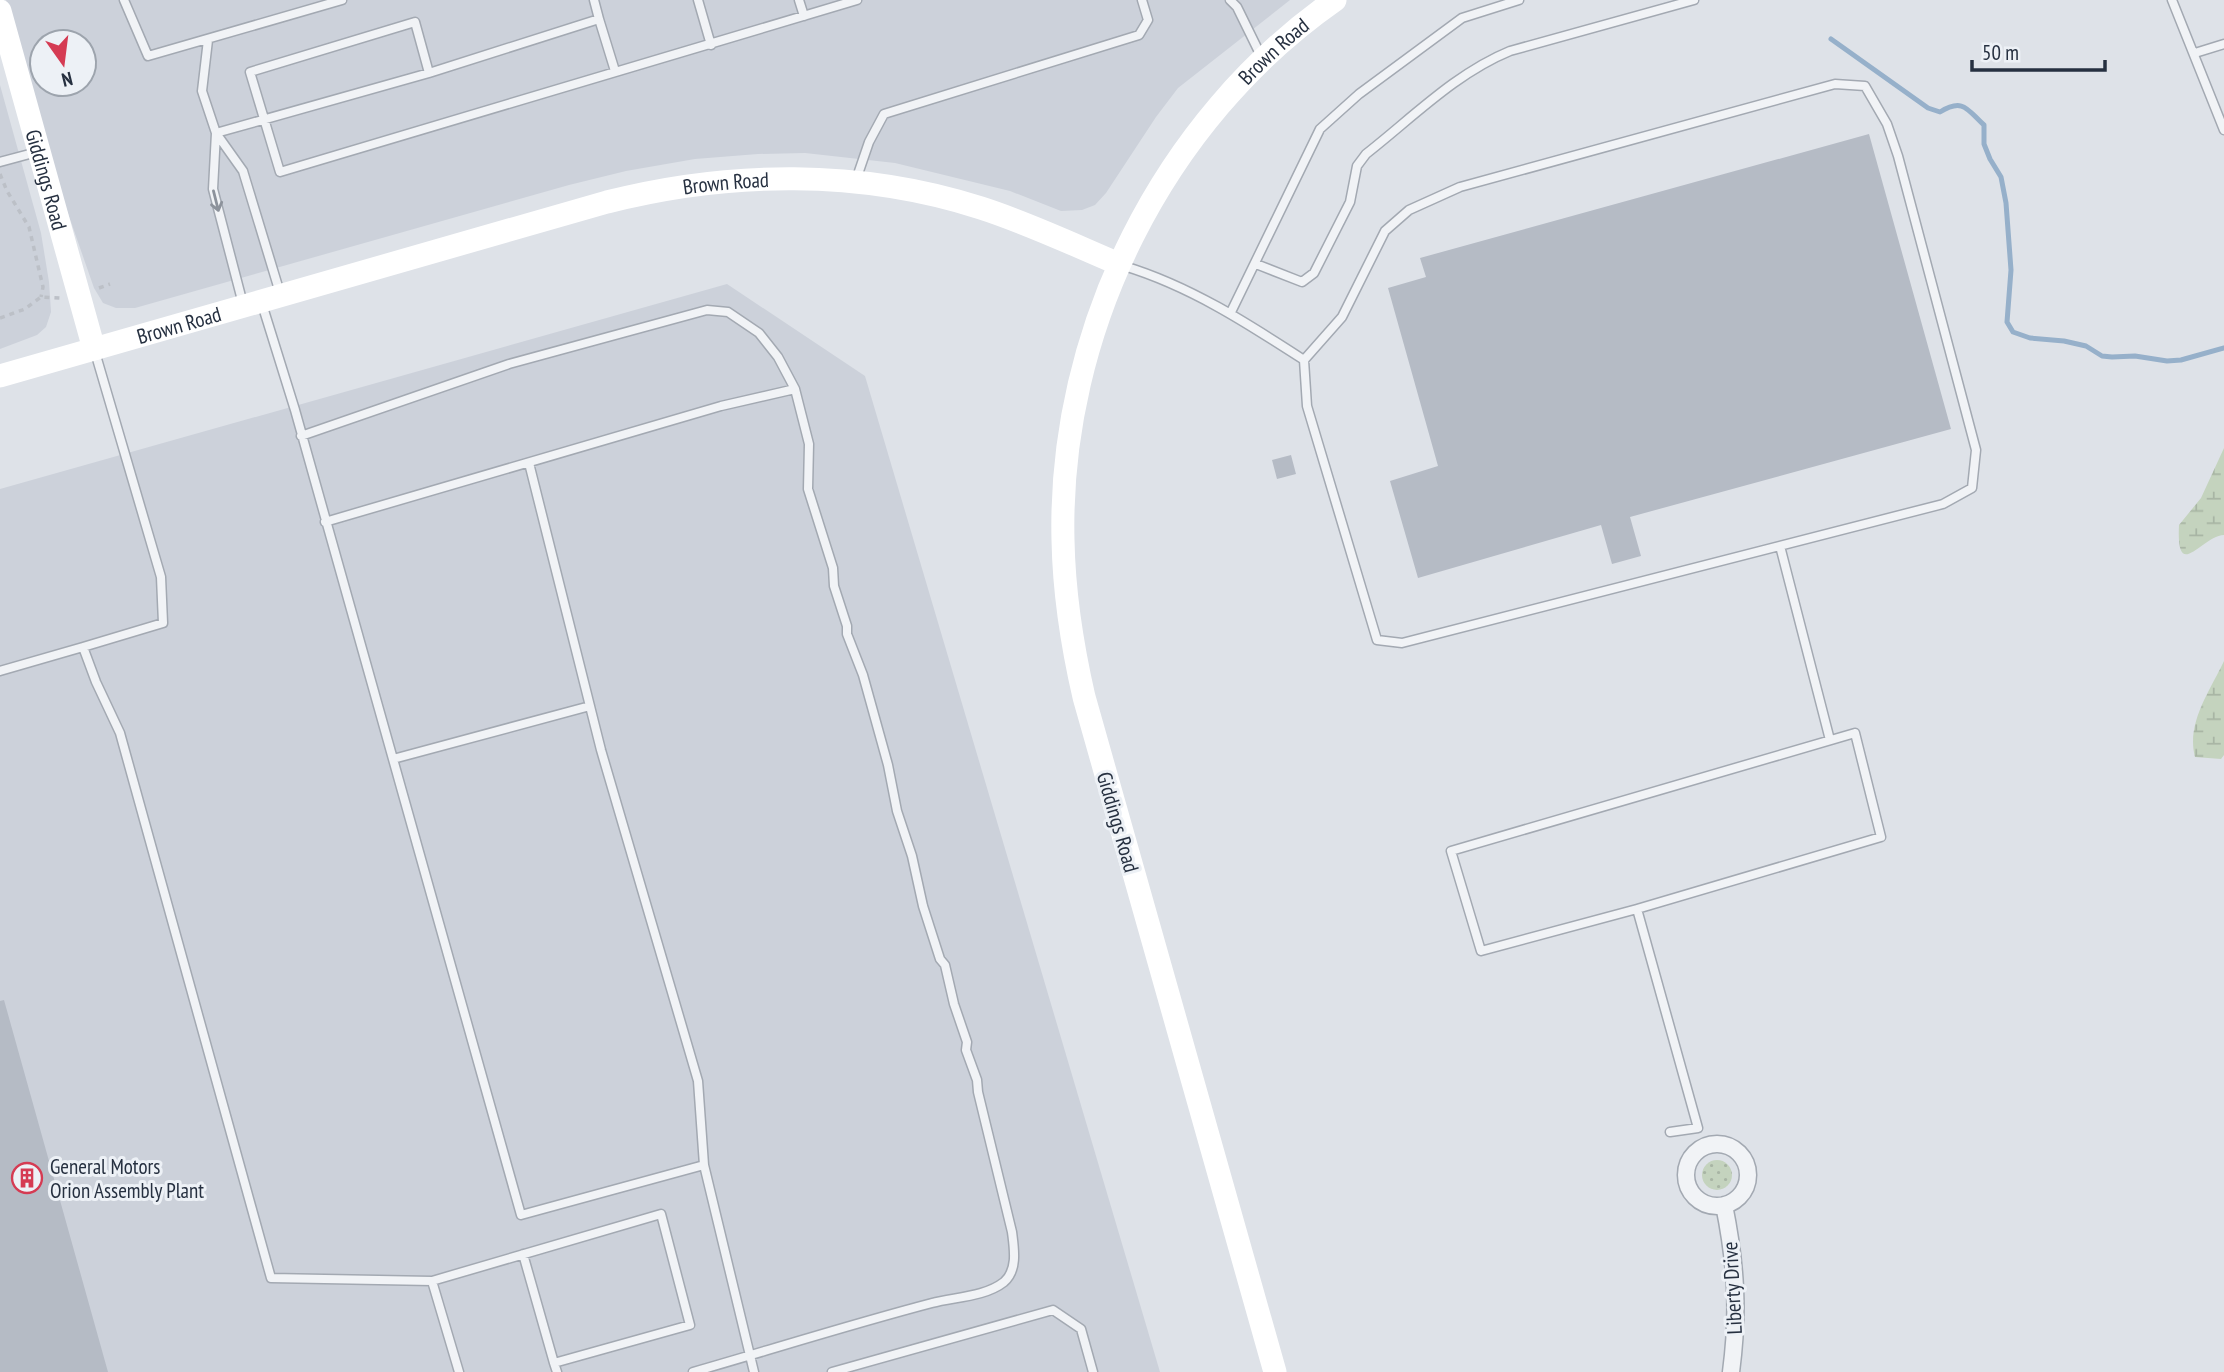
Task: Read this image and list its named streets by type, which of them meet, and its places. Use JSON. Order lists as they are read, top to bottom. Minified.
{"streets":{"main road":["Brown Road","Giddings Road"],"street":["Liberty Drive"]},"crossings":[["Brown Road","Giddings Road"]],"places":{"building":["General Motors Orion Assembly Plant"]},"scale_bar":"50 m","north":"bottom"}
